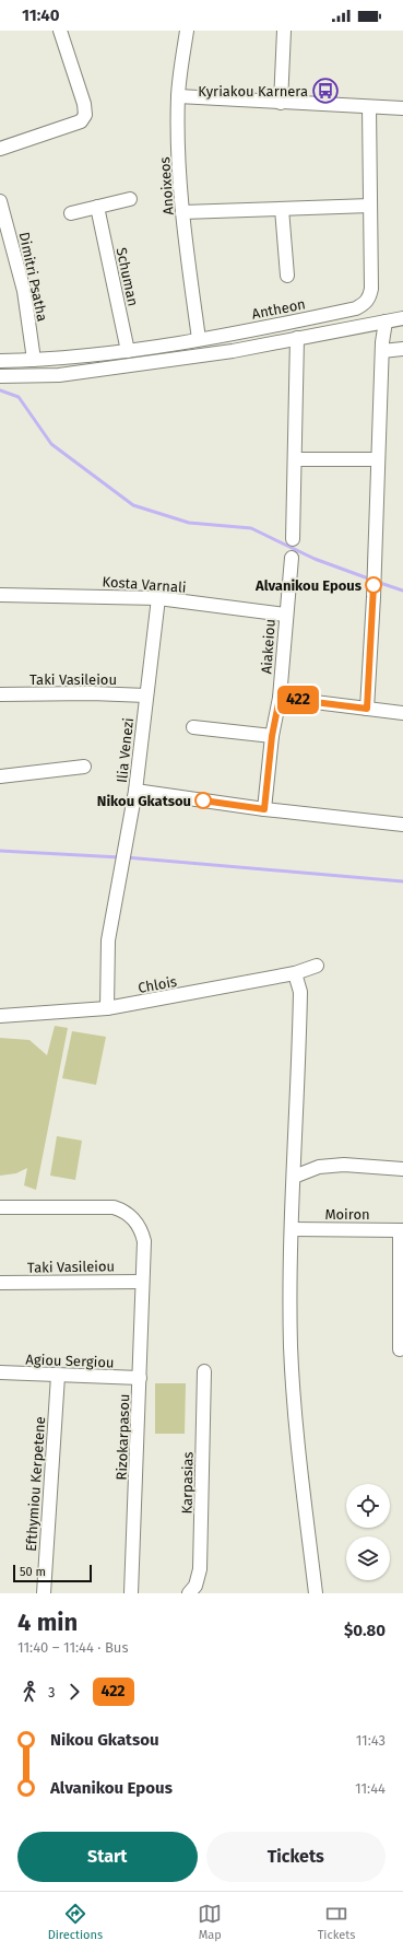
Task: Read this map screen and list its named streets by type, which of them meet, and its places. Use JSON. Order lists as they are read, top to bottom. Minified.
{"streets":{"street":["Anoixeos","Dimitri Psatha","Schuman","Antheon","Kosta Varnali","Aiakeiou","Taki Vasileiou","Ilia Venezi","Chlois","Moiron","Agiou Sergiou","Rizokarpasou","Karpasias","Efthymiou Kerpetene"]},"crossings":[["Anoixeos","Antheon"],["Dimitri Psatha","Antheon"],["Schuman","Antheon"],["Kosta Varnali","Aiakeiou"],["Kosta Varnali","Ilia Venezi"],["Taki Vasileiou","Ilia Venezi"],["Taki Vasileiou","Rizokarpasou"],["Ilia Venezi","Chlois"],["Agiou Sergiou","Rizokarpasou"],["Agiou Sergiou","Efthymiou Kerpetene"]],"places":{"bus stop":["Kyriakou Karnera"],"other":["Alvanikou Epous","Nikou Gkatsou"]},"lines":["bus line 422"],"scale_bar":"50 m","page":{"status":"11:40","on_map":"422","scale":"50 m","heading":["4 min","11:40 – 11:44 · Bus","$0.80"],"legs":["3","422"],"list":[{"name":"Nikou Gkatsou","value":"11:43"},{"name":"Alvanikou Epous","value":"11:44"}],"buttons":["Start","Tickets"],"tabs":["Directions","Map","Tickets"]}}
